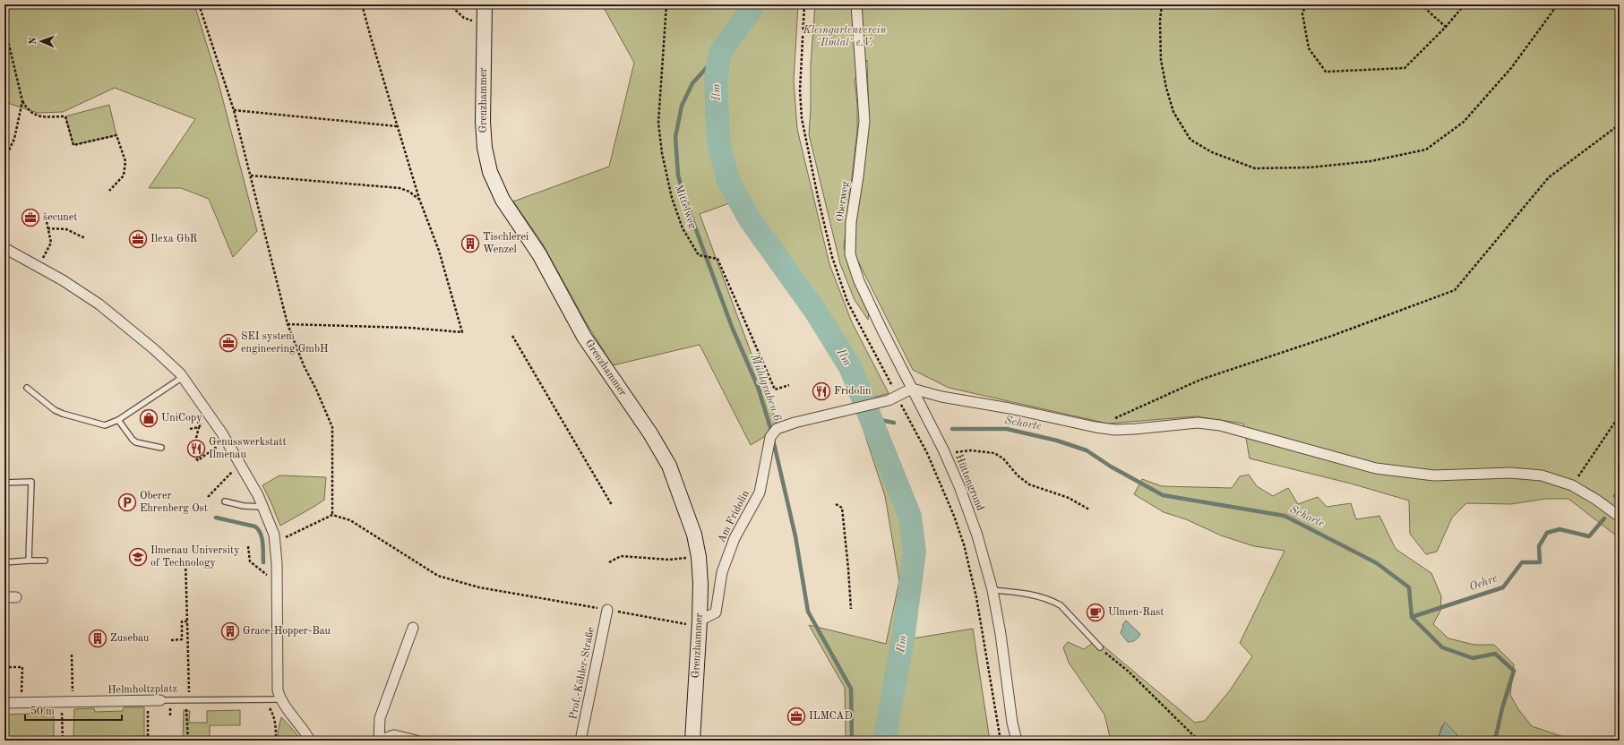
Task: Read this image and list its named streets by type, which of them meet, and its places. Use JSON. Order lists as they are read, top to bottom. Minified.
{"streets":{"main road":["Grenzhammer"],"street":["Oberweg","Hüttengrund","Am Fridolin","Prof.-Köhler-Straße","Helmholtzplatz"],"path":["Mittelweg"]},"crossings":[["Grenzhammer","Am Fridolin"],["Oberweg","Hüttengrund"],["Oberweg","Am Fridolin"],["Hüttengrund","Am Fridolin"]],"water":["Ilm","Mühlgraben 6","Schorte","Oehre"],"parks":["Kleingartenverein \"Ilmtal\" e.V."],"places":{"office":["secunet","Ilexa GbR","SEI system engineering GmbH","ILMCAD"],"building":["Tischlerei Wenzel","Grace-Hopper-Bau","Zusebau"],"restaurant":["Fridolin","Genusswerkstatt Ilmenau"],"shop":["UniCopy"],"parking":["Oberer Ehrenberg Ost"],"school or university":["Ilmenau University of Technology"],"cafe":["Ulmen-Rast"]},"scale_bar":"50 m","north":"left"}
